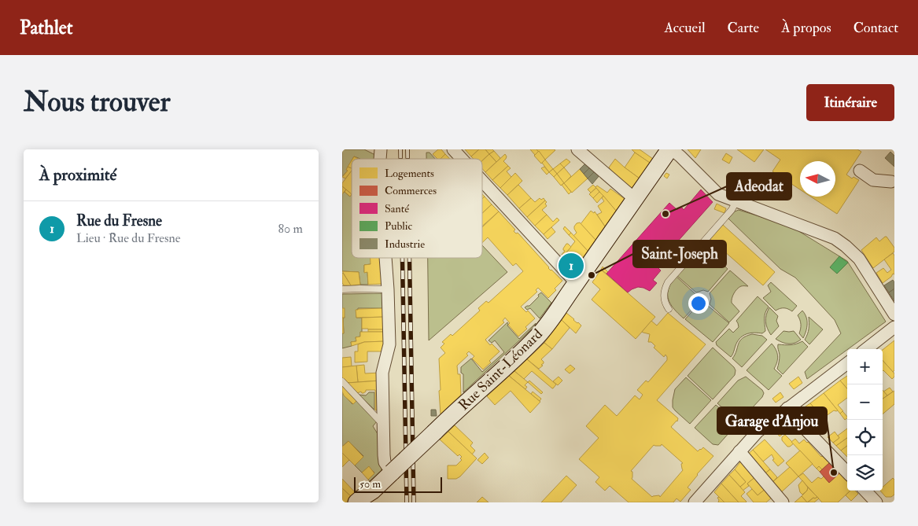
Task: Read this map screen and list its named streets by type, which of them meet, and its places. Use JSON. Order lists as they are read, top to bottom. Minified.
{"streets":{"street":["Rue Saint-Léonard"]},"places":["Adeodat","Saint-Joseph","Garage d'Anjou"],"legend":["Logements","Commerces","Santé","Public","Industrie"],"scale_bar":"50 m","north":"left","page":{"header":"Pathlet","nav":["Accueil","Carte","À propos","Contact"],"buttons":"Itinéraire","title":"Nous trouver","heading":"À proximité","list":[{"mark":"1","name":"Rue du Fresne","note":"Lieu · Rue du Fresne","value":"80 m"}],"pins":"1","map_buttons":["+","−"],"scale":"50 m"}}
